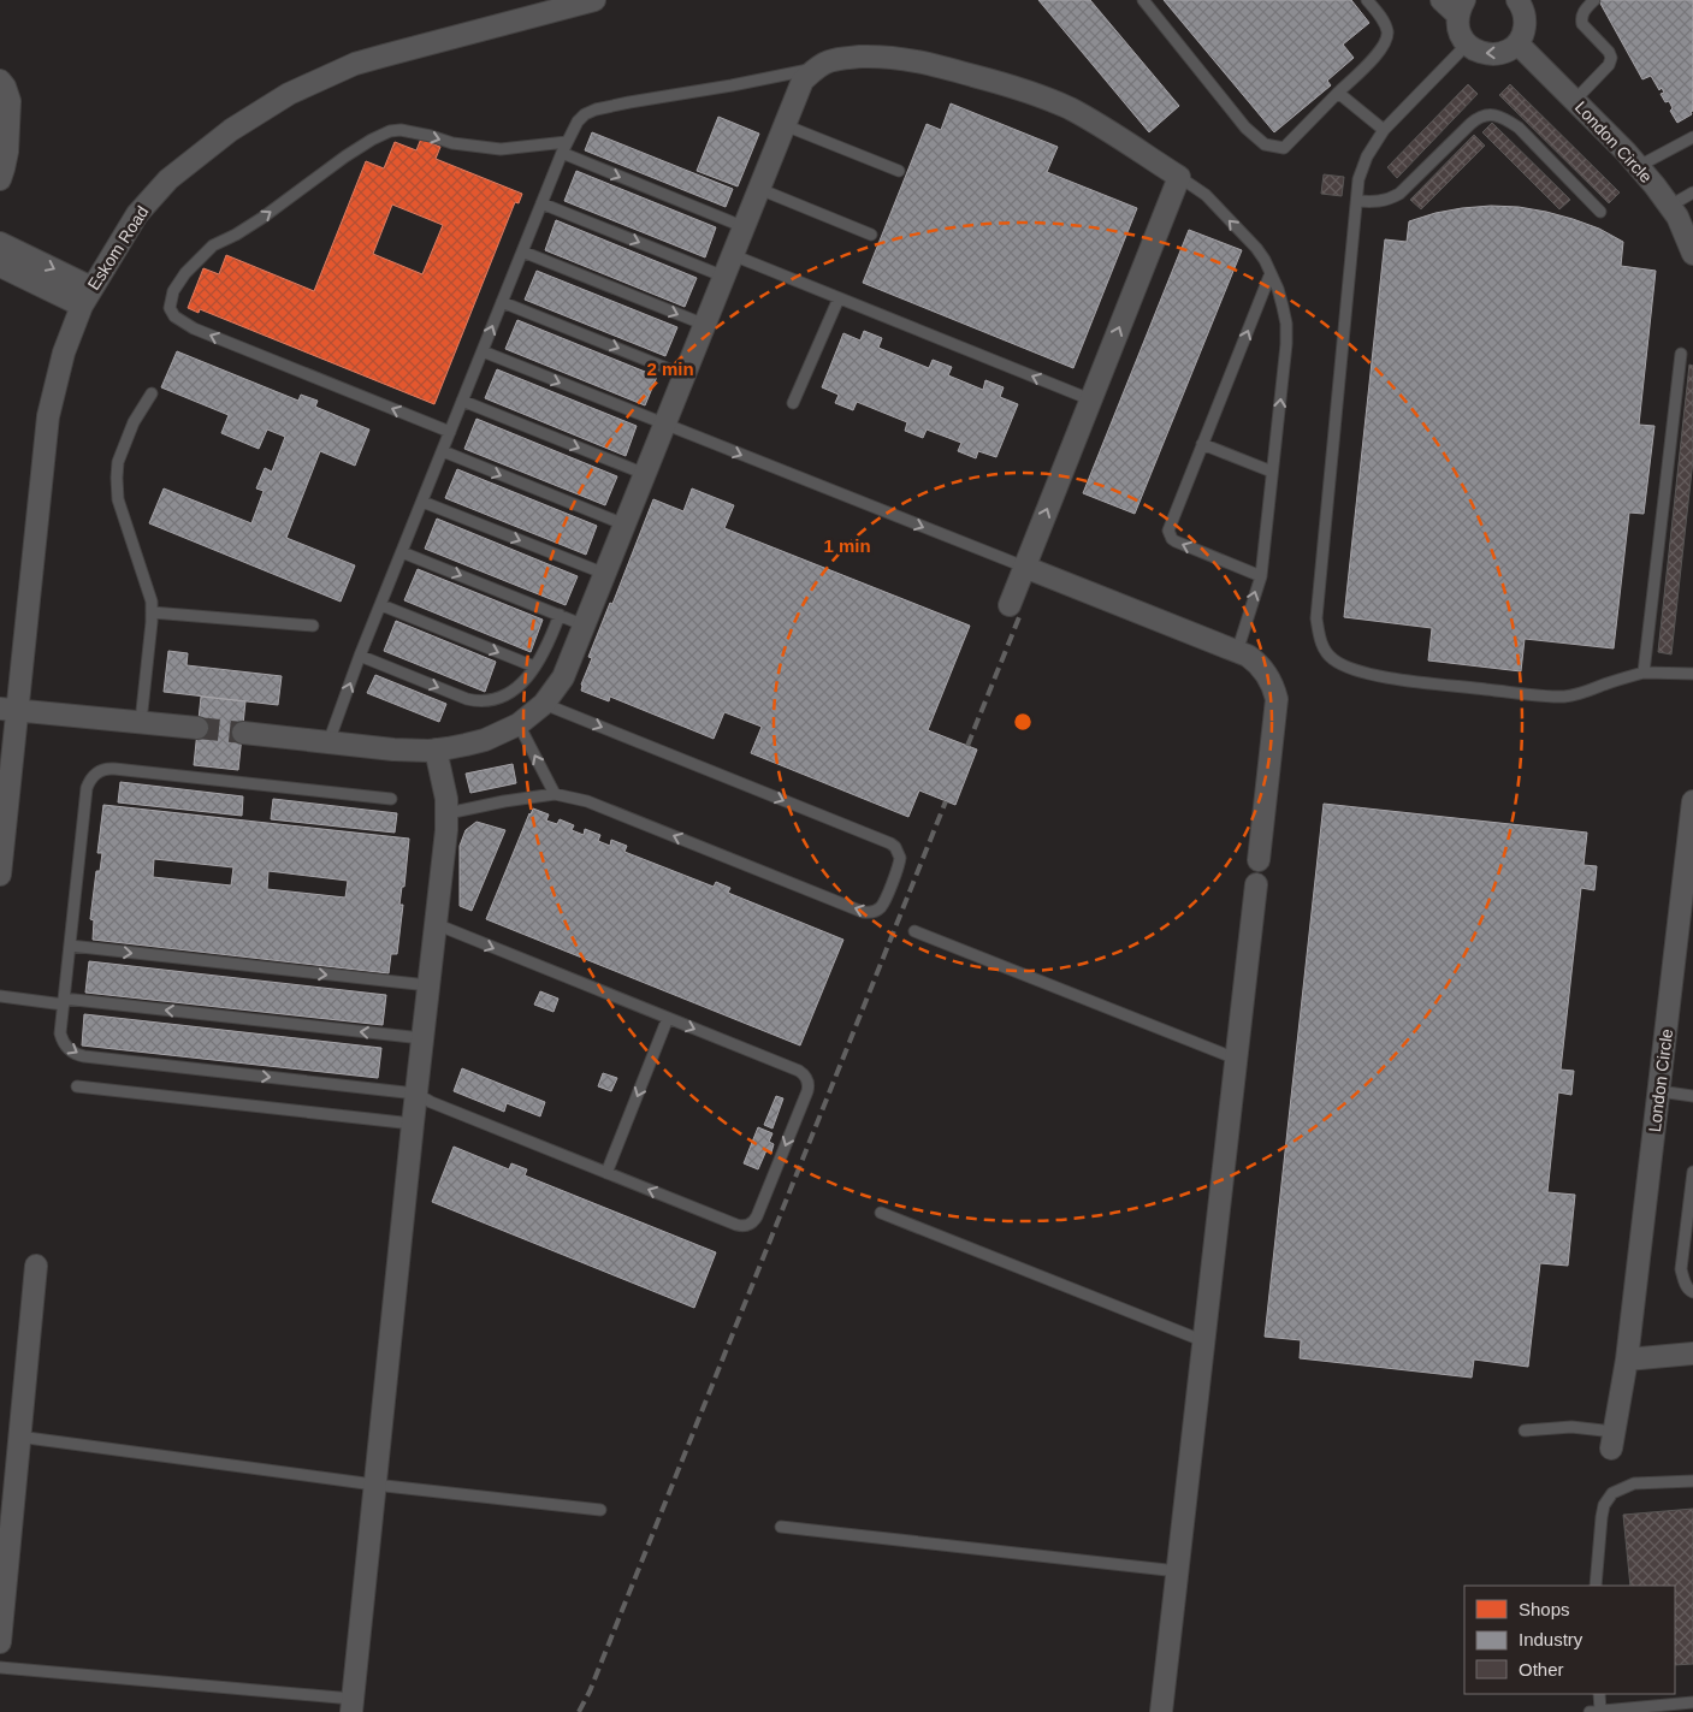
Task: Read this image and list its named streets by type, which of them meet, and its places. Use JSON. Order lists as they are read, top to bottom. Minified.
{"streets":{"street":["London Circle","Eskom Road"]},"legend":["Shops","Industry","Other"],"rings":["2 min","1 min"]}
